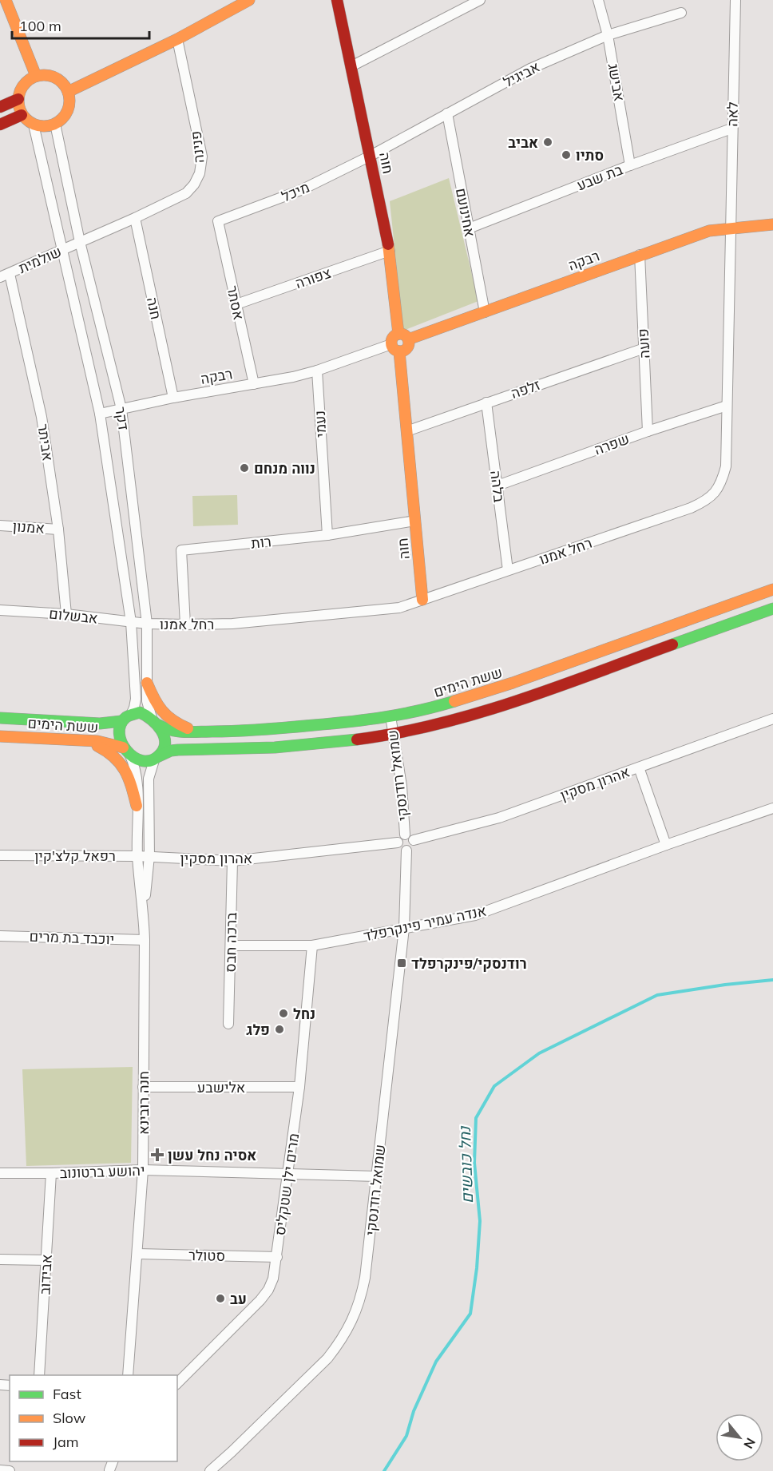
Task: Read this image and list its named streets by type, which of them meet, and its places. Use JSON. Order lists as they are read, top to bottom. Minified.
{"streets":{"main road":["חוה","רבקה","ששת הימים"],"street":["אביגיל","אבישג","לאה","פנינה","בת שבע","מיכל","אחינועם","שולמית","צפורה","אסתר","חנה","פועה","זלפה","דקר","נעמי","אביתר","שפרה","בלהה","אמנון","רות","רחל אמנו","אבשלום","שמואל רודנסקי","אהרון מסקין","רפאל קלצ'קין","אנדה עמיר פינקרפלד","יוכבד בת מרים","ברכה חבס","אלישבע","חנה רובינא","יהושע ברטונוב","מרים ילן שטקליס","סטולר","אבידוב"]},"crossings":[["אביגיל","אבישג"],["אביגיל","חוה"],["אביגיל","מיכל"],["אביגיל","אחינועם"],["אבישג","בת שבע"],["לאה","בת שבע"],["לאה","רבקה"],["לאה","רחל אמנו"],["פנינה","שולמית"],["פנינה","חנה"],["פנינה","דקר"],["חוה","מיכל"],["חוה","רבקה"],["חוה","צפורה"],["חוה","זלפה"],["חוה","רות"],["חוה","רחל אמנו"],["בת שבע","אחינועם"],["מיכל","אסתר"],["אחינועם","רבקה"],["שולמית","דקר"],["שולמית","אביתר"],["רבקה","אסתר"],["רבקה","חנה"],["רבקה","פועה"],["רבקה","דקר"],["רבקה","נעמי"],["רבקה","רחל אמנו"],["צפורה","אסתר"],["פועה","זלפה"],["פועה","שפרה"],["זלפה","בלהה"],["דקר","רחל אמנו"],["דקר","אבשלום"],["דקר","ששת הימים"],["דקר","חנה רובינא"],["נעמי","רות"],["אביתר","אמנון"],["אביתר","אבשלום"],["שפרה","בלהה"],["שפרה","רחל אמנו"],["בלהה","רחל אמנו"],["רות","רחל אמנו"],["רחל אמנו","אבשלום"],["ששת הימים","שמואל רודנסקי"],["ששת הימים","חנה רובינא"],["שמואל רודנסקי","אהרון מסקין"],["שמואל רודנסקי","אנדה עמיר פינקרפלד"],["שמואל רודנסקי","יהושע ברטונוב"],["אהרון מסקין","רפאל קלצ'קין"],["אהרון מסקין","ברכה חבס"],["אהרון מסקין","חנה רובינא"],["רפאל קלצ'קין","חנה רובינא"],["אנדה עמיר פינקרפלד","ברכה חבס"],["אנדה עמיר פינקרפלד","מרים ילן שטקליס"],["יוכבד בת מרים","חנה רובינא"],["אלישבע","חנה רובינא"],["אלישבע","מרים ילן שטקליס"],["חנה רובינא","יהושע ברטונוב"],["חנה רובינא","סטולר"],["יהושע ברטונוב","מרים ילן שטקליס"],["יהושע ברטונוב","אבידוב"],["מרים ילן שטקליס","סטולר"]],"water":["נחל כובשים"],"places":{"other":["אביב","סתיו","נווה מנחם","נחל","פלג","עב"],"transit":["רודנסקי/פינקרפלד"],"health":["אסיה נחל עשן"]},"legend":["Fast","Slow","Jam"],"scale_bar":"100 m","north":"bottom right"}
